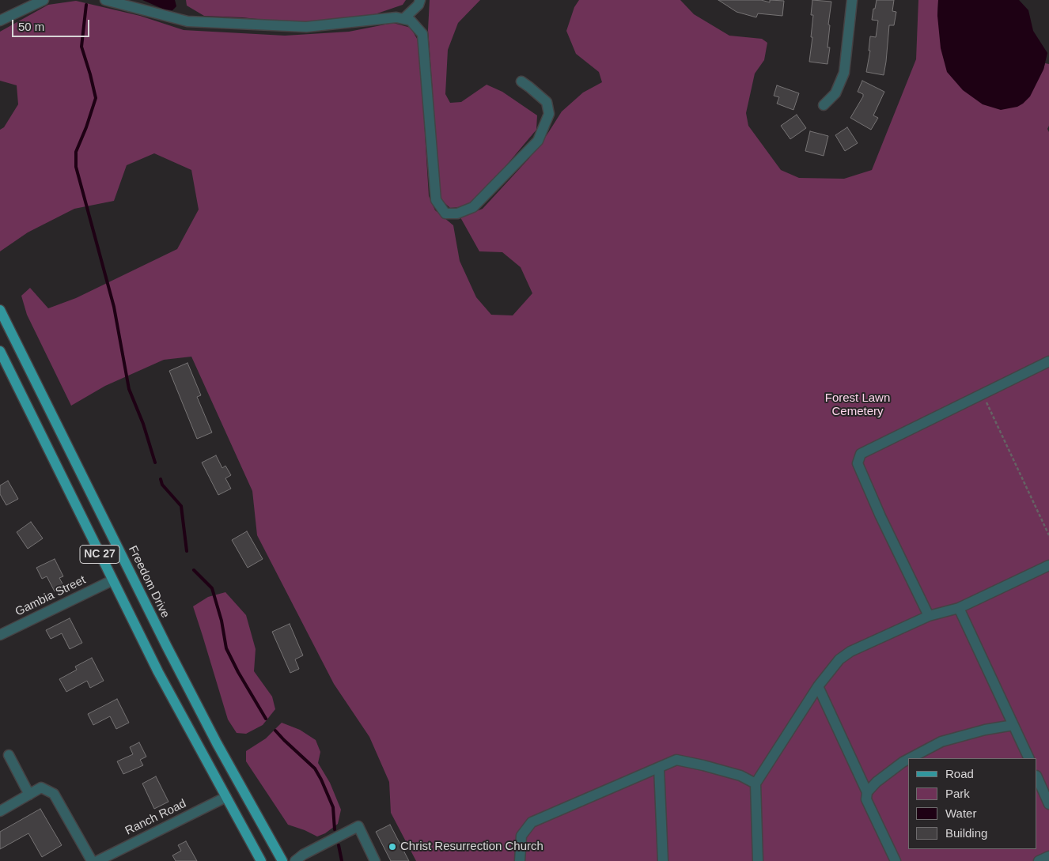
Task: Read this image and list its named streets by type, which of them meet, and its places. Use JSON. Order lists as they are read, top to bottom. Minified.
{"streets":{"main road":["NC 27","Freedom Drive"],"street":["Gambia Street","Ranch Road"]},"crossings":[["NC 27","Gambia Street"],["NC 27","Ranch Road"]],"parks":["Forest Lawn Cemetery"],"places":["Christ Resurrection Church"],"legend":["Road","Park","Water","Building"],"scale_bar":"50 m"}
